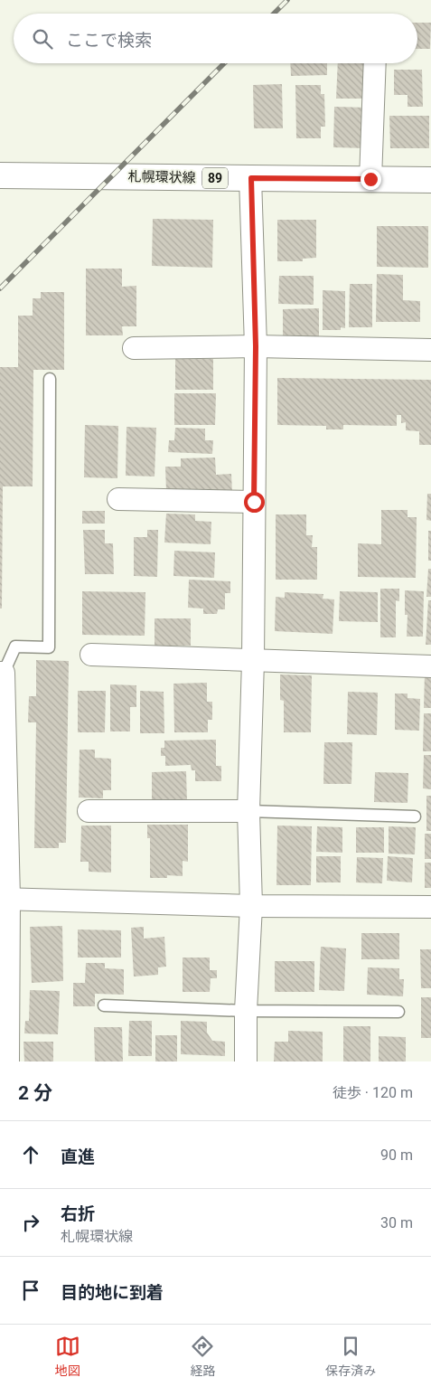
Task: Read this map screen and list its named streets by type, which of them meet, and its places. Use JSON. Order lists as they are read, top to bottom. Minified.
{"streets":{"main road":["札幌環状線","89"]},"page":{"search":"ここで検索","heading":["2 分","徒歩 · 120 m"],"list":[["直進","90 m"],["右折","札幌環状線","30 m"],"目的地に到着"],"nav":["地図","経路","保存済み"]}}
